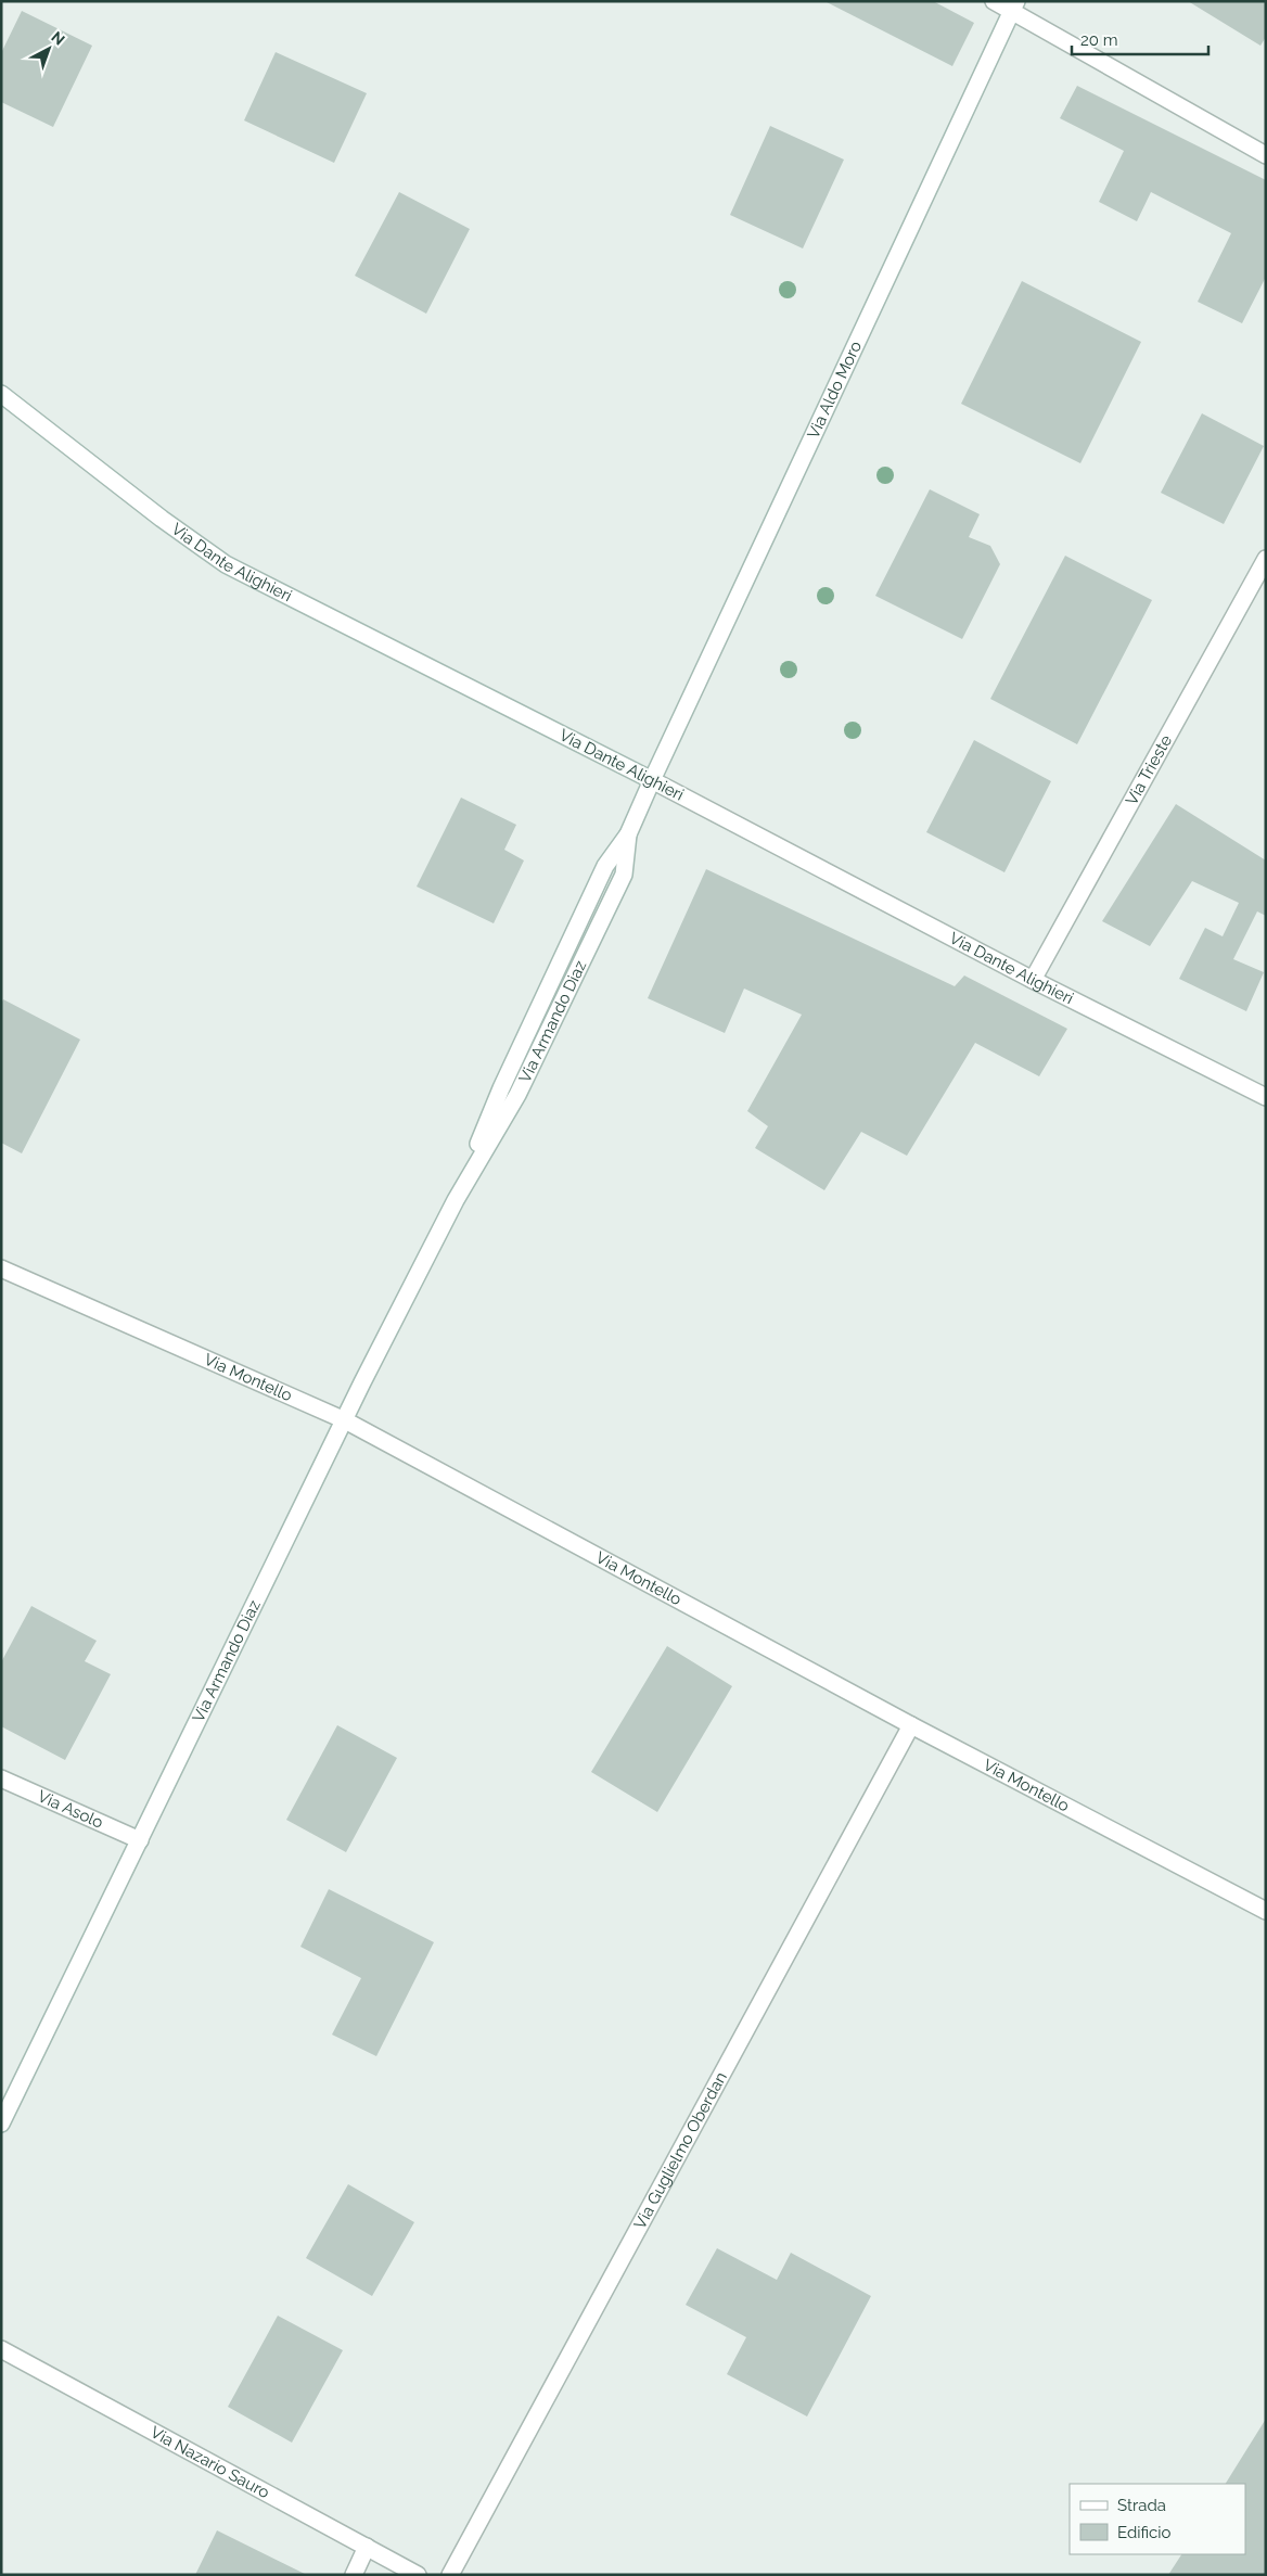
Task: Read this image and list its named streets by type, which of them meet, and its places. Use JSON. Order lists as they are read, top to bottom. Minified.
{"streets":{"street":["Via Aldo Moro","Via Dante Alighieri","Via Trieste","Via Armando Diaz","Via Montello","Via Asolo","Via Guglielmo Oberdan","Via Nazario Sauro"]},"crossings":[["Via Aldo Moro","Via Dante Alighieri"],["Via Aldo Moro","Via Armando Diaz"],["Via Dante Alighieri","Via Trieste"],["Via Dante Alighieri","Via Armando Diaz"],["Via Armando Diaz","Via Montello"],["Via Armando Diaz","Via Asolo"],["Via Montello","Via Guglielmo Oberdan"]],"legend":["Strada","Edificio"],"scale_bar":"20 m","north":"top right"}
